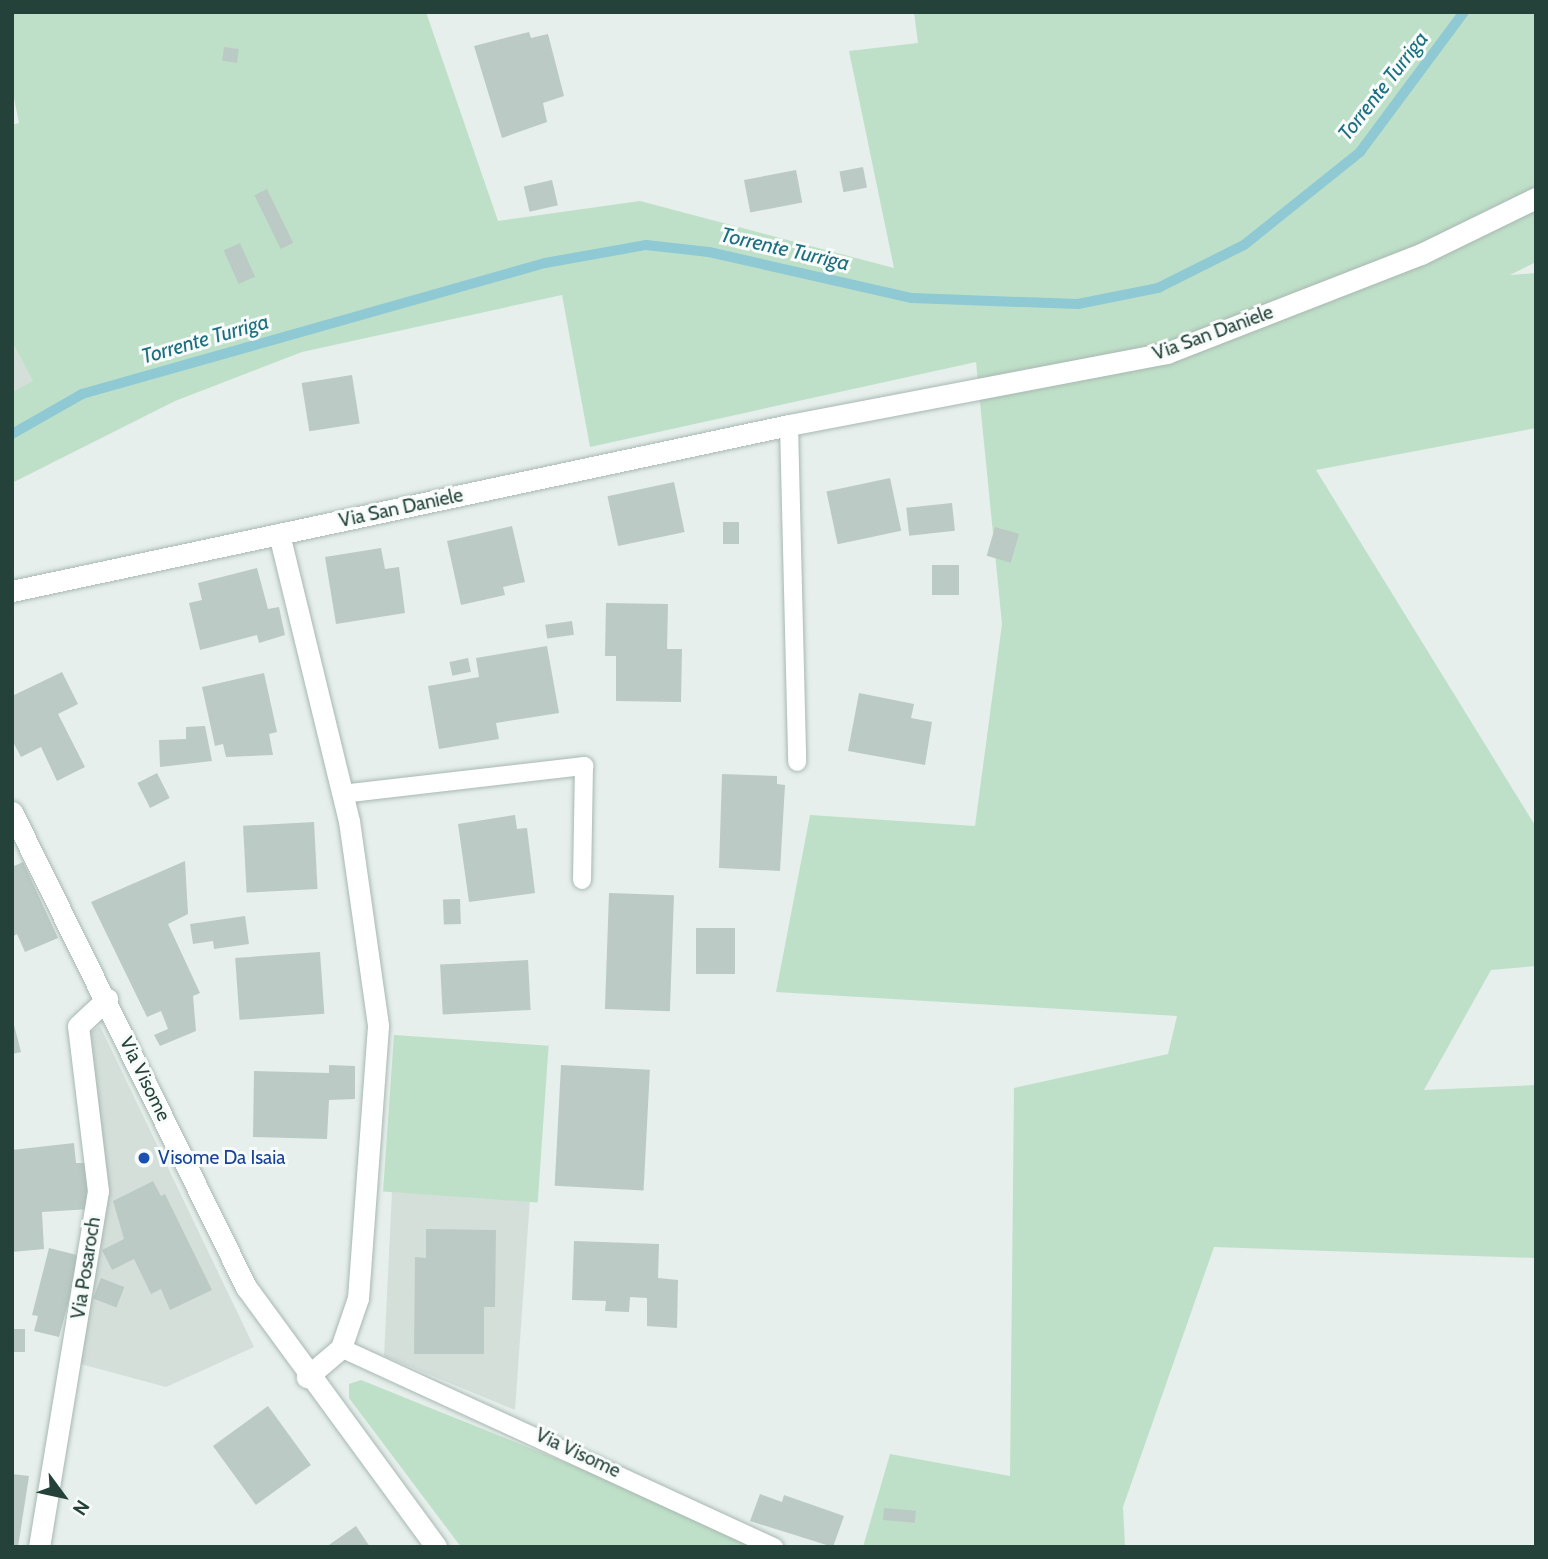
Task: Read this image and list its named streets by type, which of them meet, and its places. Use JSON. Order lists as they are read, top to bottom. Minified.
{"streets":{"street":["Via San Daniele","Via Visome","Via Posaroch"]},"crossings":[["Via Visome","Via Posaroch"]],"water":["Torrente Turriga"],"places":["Visome Da Isaia"],"north":"bottom right"}
